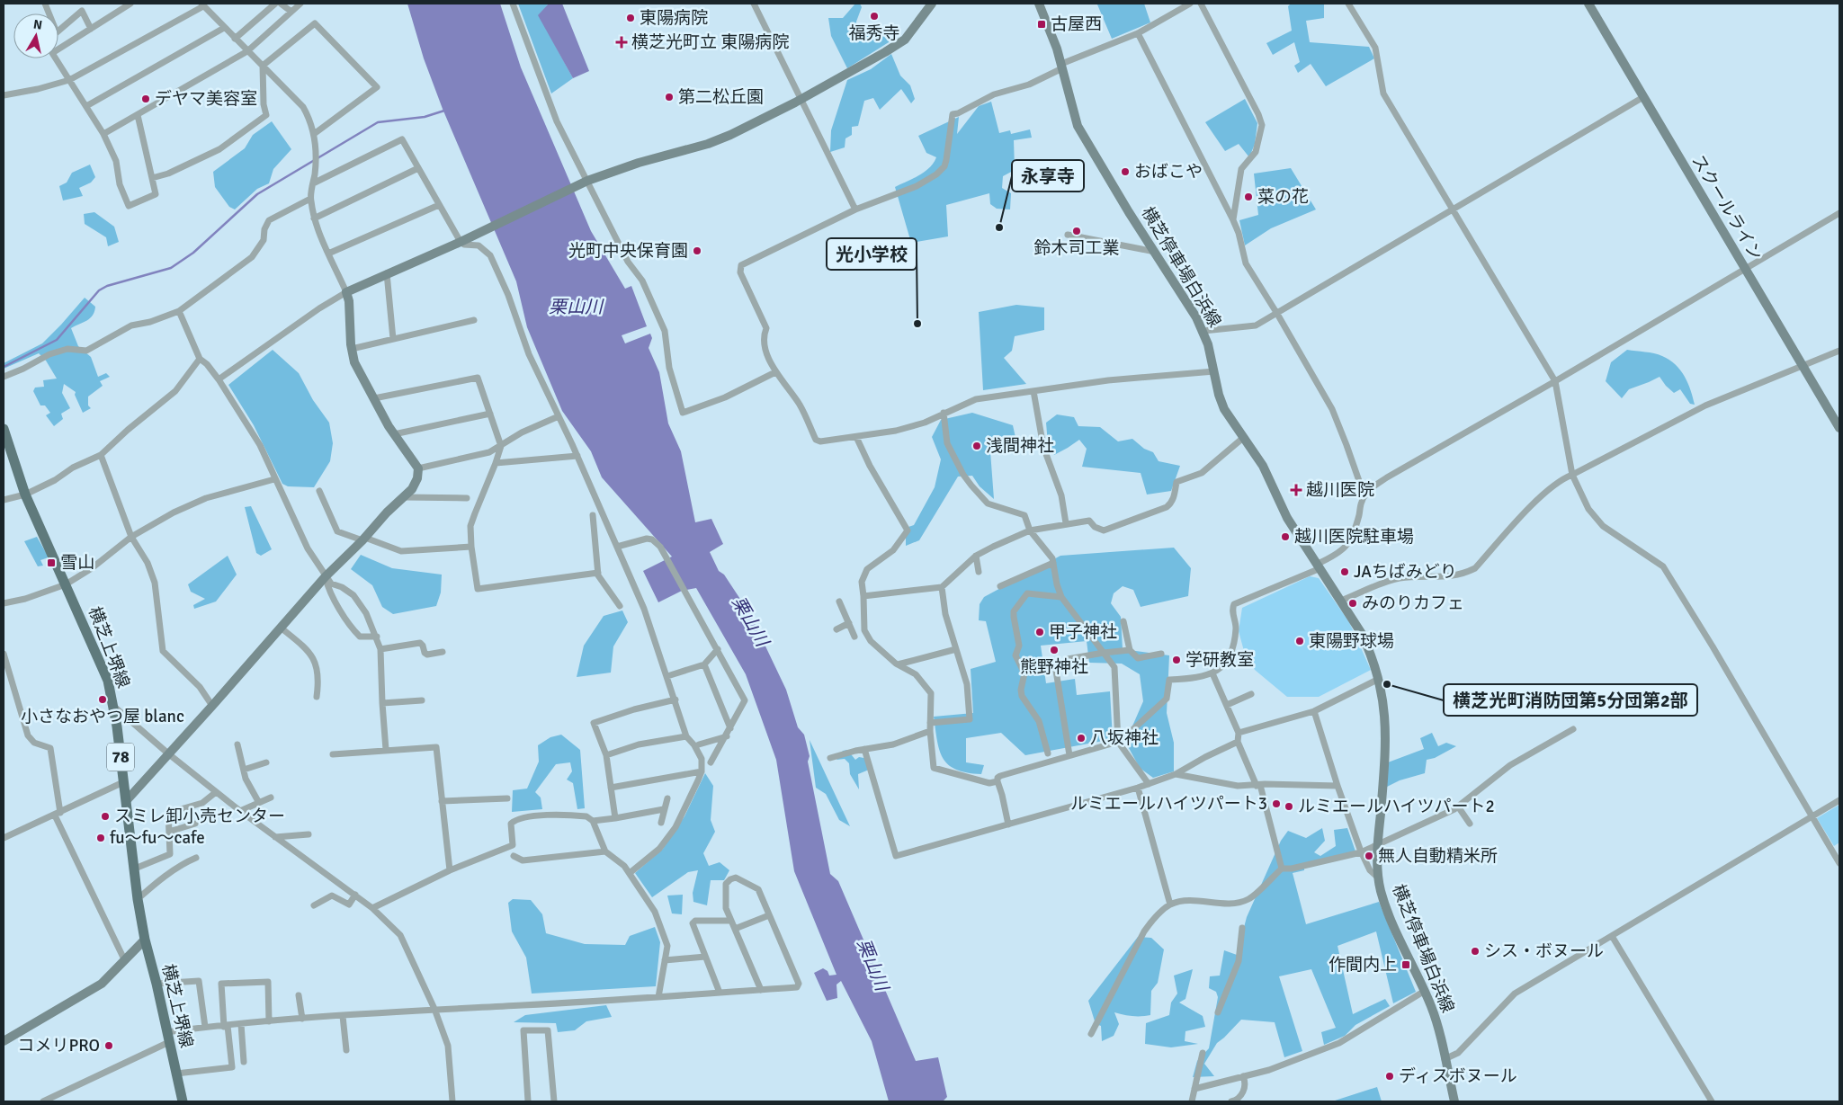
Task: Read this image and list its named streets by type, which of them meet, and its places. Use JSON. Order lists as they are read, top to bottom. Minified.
{"streets":{"main road":["横芝上堺線","78"],"street":["スクールライン","横芝停車場白浜線"]},"water":["栗山川"],"places":{"other":["福秀寺","東陽病院","第二松丘園","デヤマ美容室","おばこや","菜の花","永享寺","鈴木司工業","光町中央保育園","光小学校","浅間神社","越川医院駐車場","JAちばみどり","みのりカフェ","甲子神社","東陽野球場","熊野神社","学研教室","横芝光町消防団第5分団第2部","小さなおやつ屋 blanc","八坂神社","ルミエールハイツパート3","ルミエールハイツパート2","スミレ卸小売センター","fu～fu～cafe","無人自動精米所","シス・ボヌール","コメリPRO","ディスボヌール"],"transit":["古屋西","雪山","作間内上"],"health":["横芝光町立 東陽病院","越川医院"]},"north":"top"}
